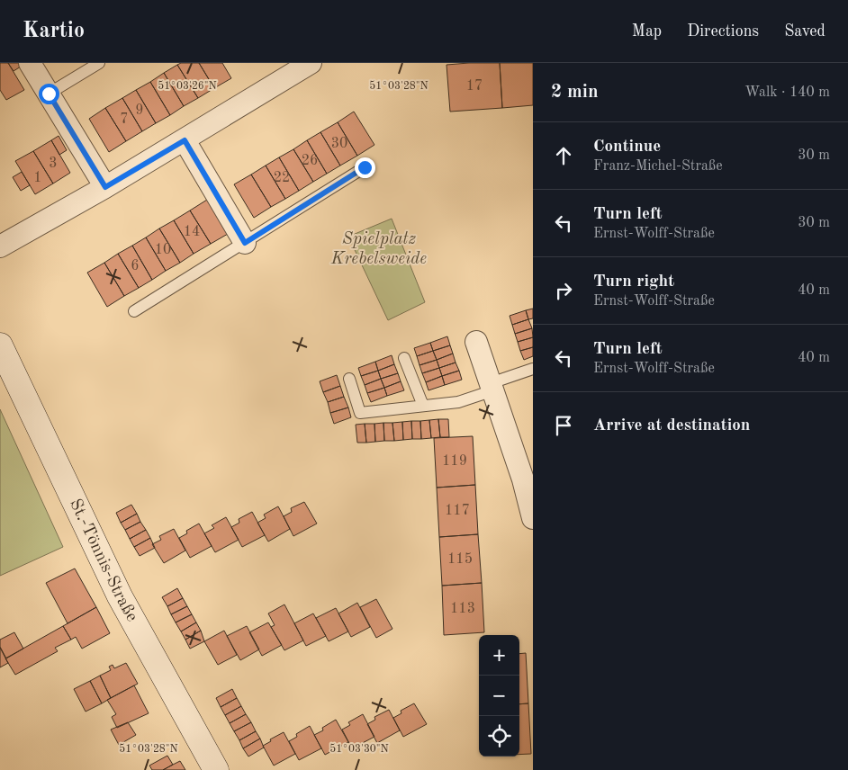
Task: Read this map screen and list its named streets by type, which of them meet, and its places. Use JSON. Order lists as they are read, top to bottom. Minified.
{"streets":{"main road":["St.-Tönnis-Straße"]},"parks":["Spielplatz Krebelsweide"],"house_numbers":["17","9","7","30","26","3","1","22","14","10","6","119","117","115","113"],"page":{"header":"Kartio","nav":["Map","Directions","Saved"],"heading":["2 min","Walk · 140 m"],"list":[["Continue","Franz-Michel-Straße","30 m"],["Turn left","Ernst-Wolff-Straße","30 m"],["Turn right","Ernst-Wolff-Straße","40 m"],["Turn left","Ernst-Wolff-Straße","40 m"],"Arrive at destination"],"map_buttons":["+","−"]},"coordinates":["51°03'26\"N","51°03'28\"N","51°03'30\"N"]}
